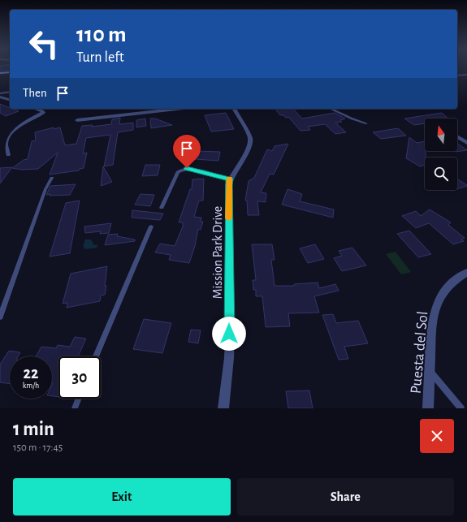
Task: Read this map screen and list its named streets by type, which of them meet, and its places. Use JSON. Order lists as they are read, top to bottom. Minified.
{"streets":{"street":["Mission Park Drive","Puesta del Sol"]},"north":"top","page":{"turn":["110 m","Turn left"],"then":"Then","speed":"22 km/h","limit":"30","heading":["1 min","150 m · 17:45"],"buttons":["Exit","Share"]}}
